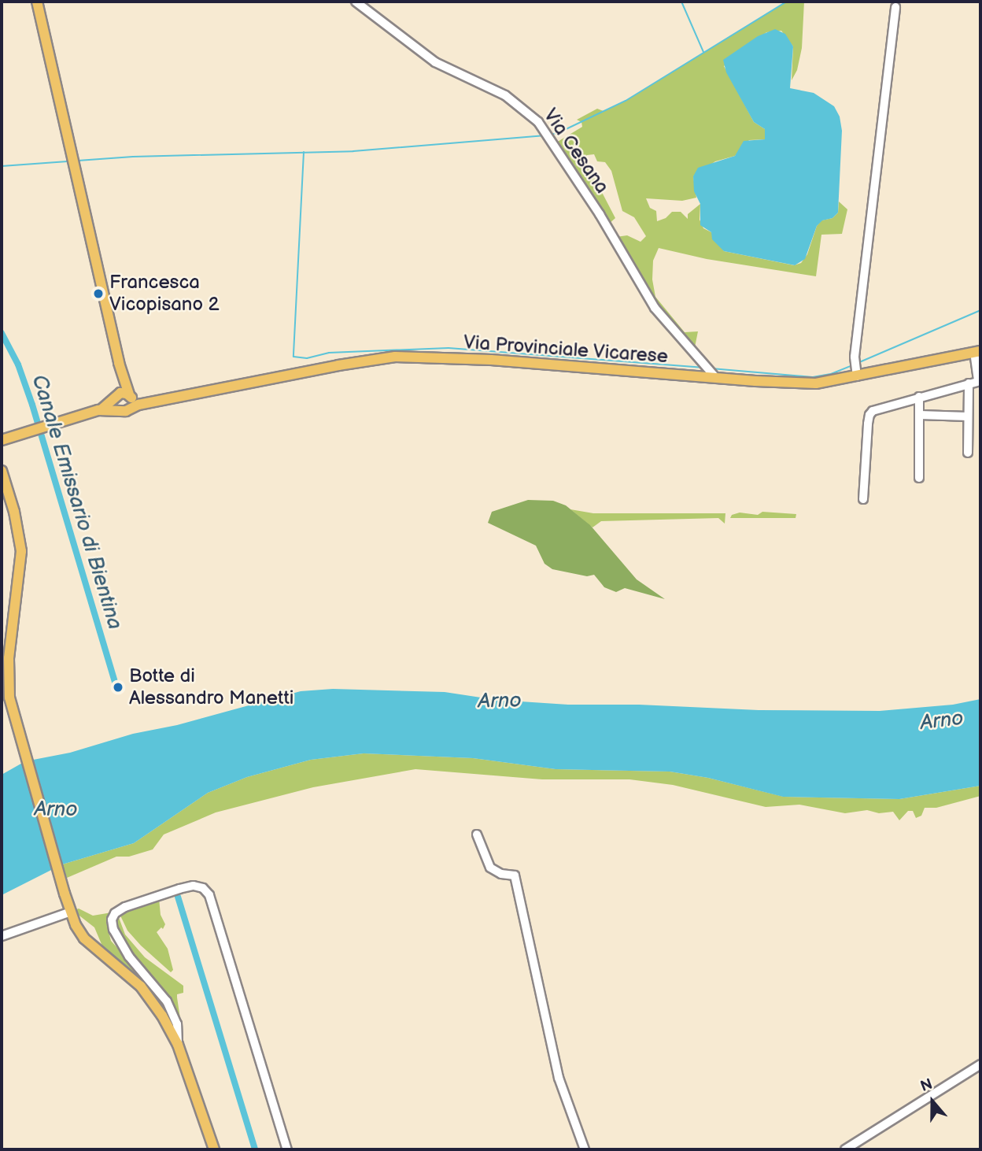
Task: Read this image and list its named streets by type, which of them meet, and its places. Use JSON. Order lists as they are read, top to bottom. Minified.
{"streets":{"main road":["Via Provinciale Vicarese"],"street":["Via Cesana"]},"crossings":[["Via Cesana","Via Provinciale Vicarese"]],"water":["Canale Emissario di Bientina","Arno"],"places":["Francesca Vicopisano 2","Botte di Alessandro Manetti"],"north":"top"}
